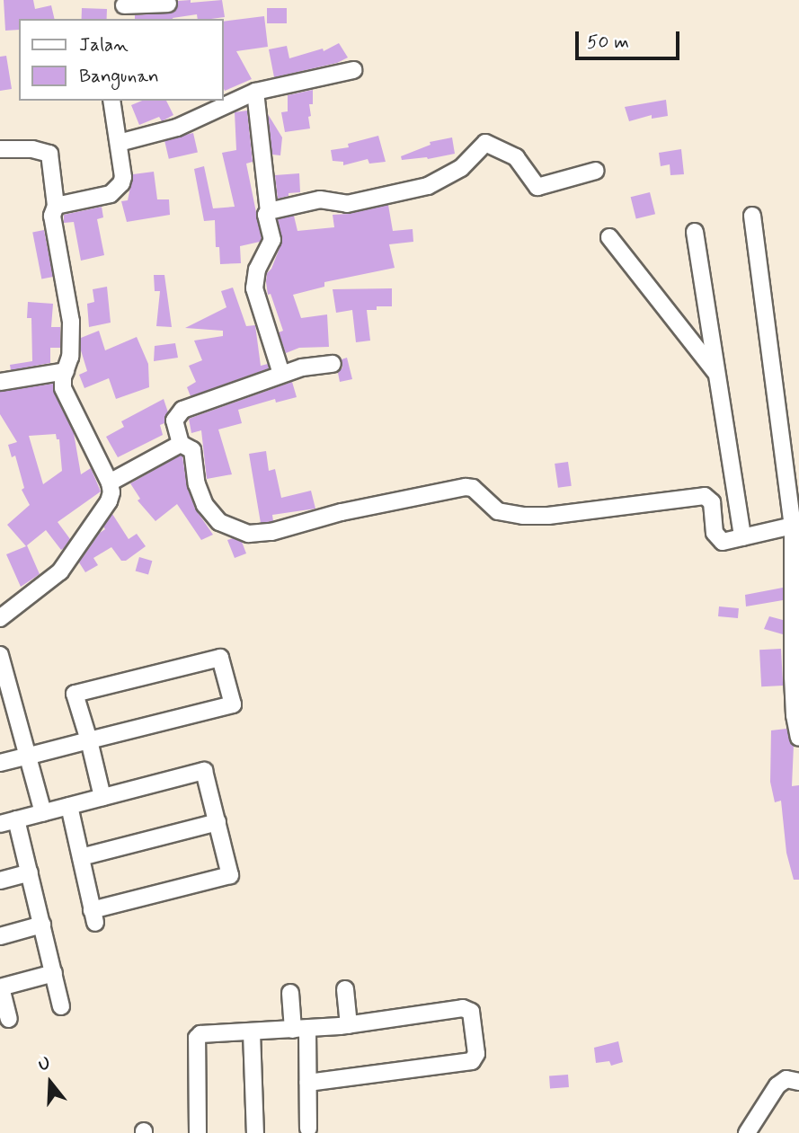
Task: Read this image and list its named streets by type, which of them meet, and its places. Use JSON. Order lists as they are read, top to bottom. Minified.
{"legend":["Jalan","Bangunan"],"scale_bar":"50 m","north":"top"}
